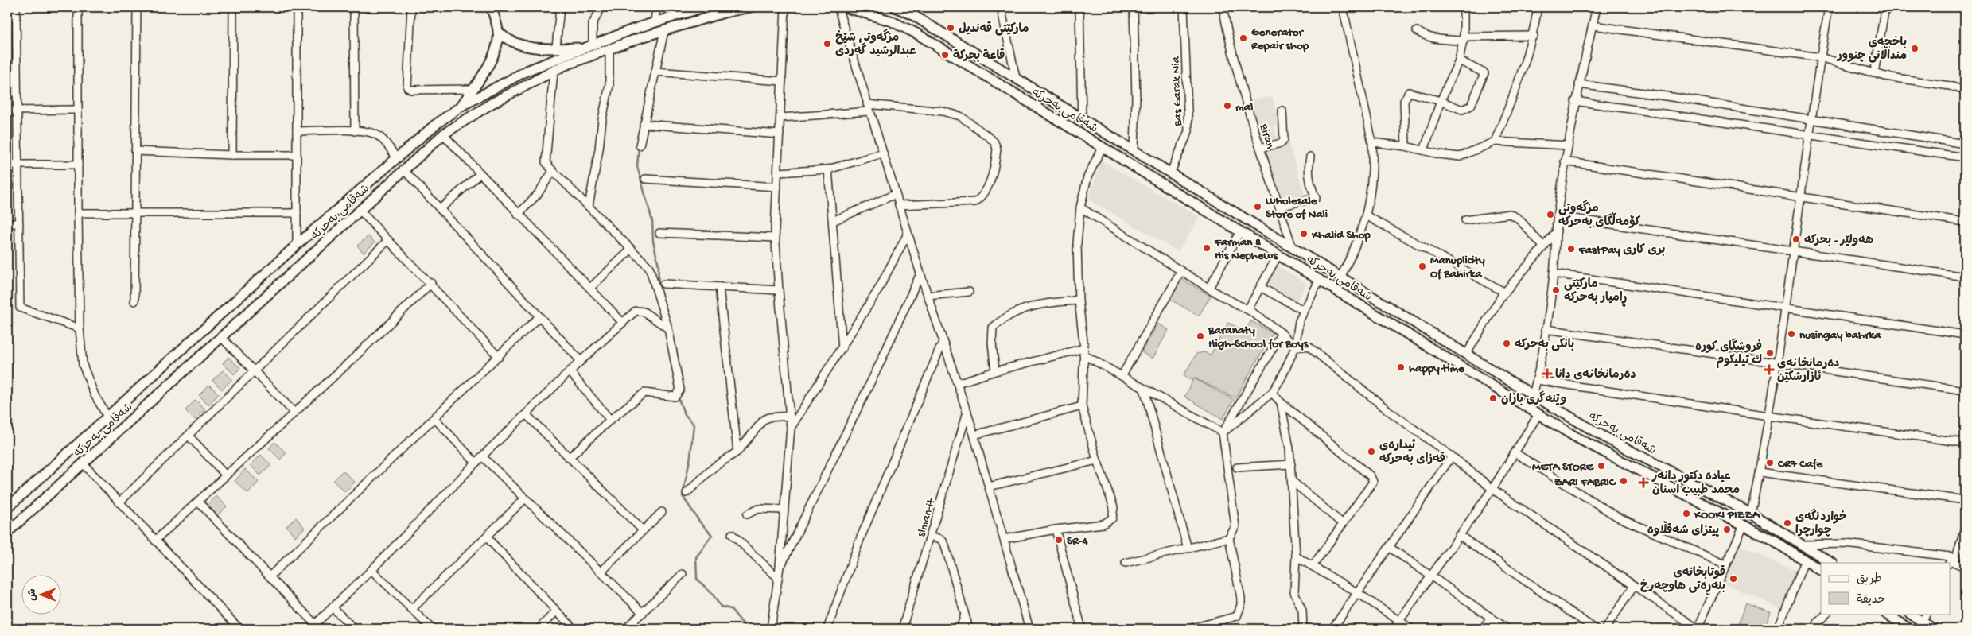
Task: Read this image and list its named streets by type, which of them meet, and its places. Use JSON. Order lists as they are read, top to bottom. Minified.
{"streets":{"main road":["شەقامی بەحرکە"],"street":["Bas Garak Nia","Biran","slman-it"]},"crossings":[["Bas Garak Nia","شەقامی بەحرکە"],["شەقامی بەحرکە","Biran"]],"places":{"other":["مارکێتی قەندیل","Generator Repair shop","مزگەوتی شێخ عبدالرشید گەردی","باخچەی منداڵانی چنوور","قاعة بحركة","mal","Wholesale Store of Nali","مزگەوتی کۆمەڵگای بەحرکە","Khalid Shop","هەولێر - بحرکە","Farman & His Nephews","FastPay بری كاری","Manuplicity Of Bahirka","مارکێتی ڕامیار بەحرکە","nusingay bahrka","Baranaty High-School for Boys","بانکی بەحرکە","فروشگاى كوره ك تيليكوم","happy time","وێنەگری باران","ئیدارەی قەزای بەحرکە","CR7 Cafe","META STORE","ZARI FABRIC","KOOKI PIZZA","خواردنگەی چوارچرا","پیتزای شەقڵاوە","SR-4","قوتابخانەی بنەڕەتی هاوچەرخ"],"health":["دەرمانخانەی ئازارشکێن","دەرمانخانەی دانا","عياده دكتور دانەر محمد طبيب اسنان"]},"legend":["طريق","حديقة"],"north":"left"}
